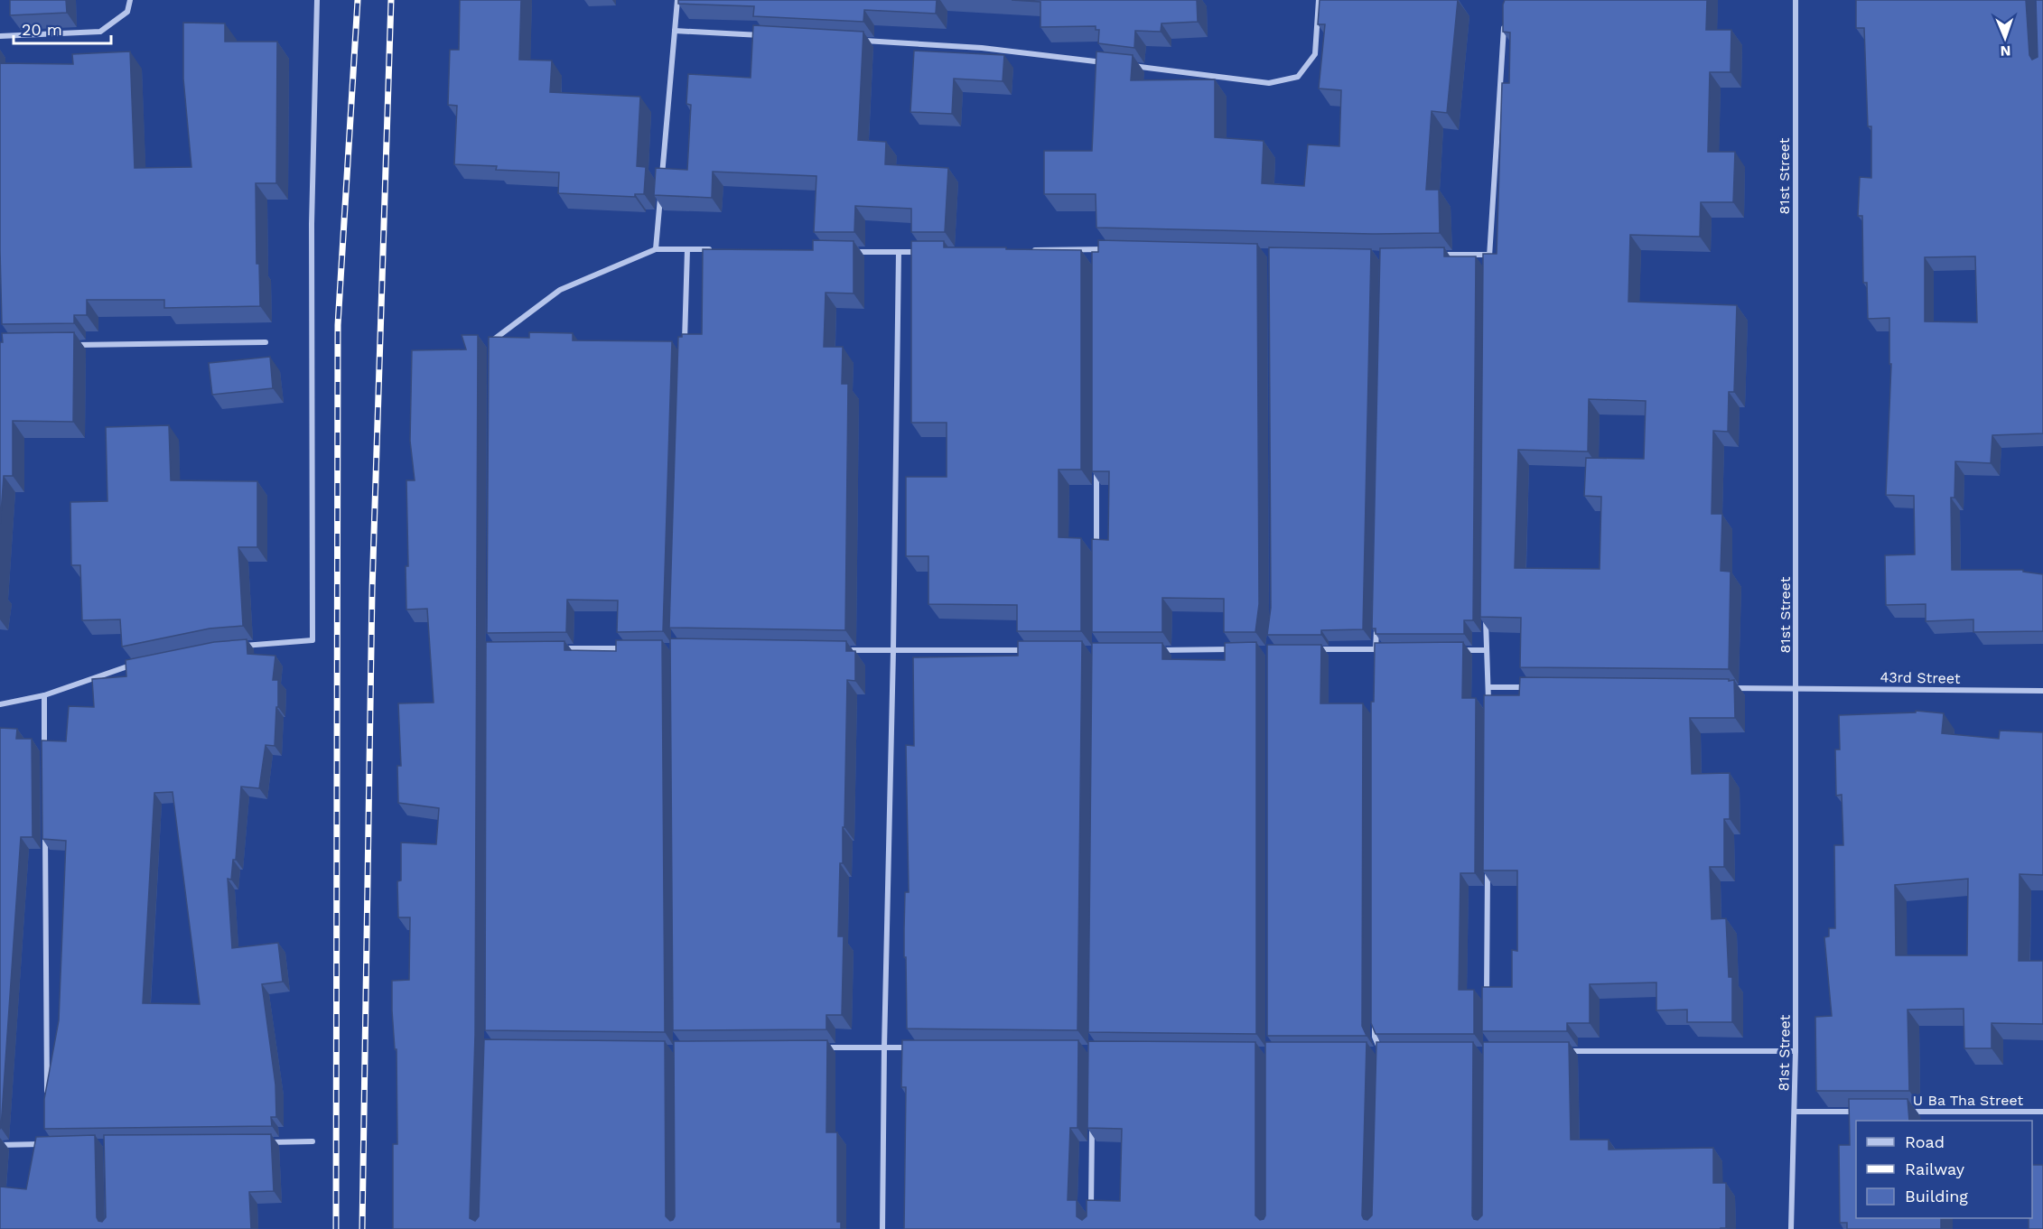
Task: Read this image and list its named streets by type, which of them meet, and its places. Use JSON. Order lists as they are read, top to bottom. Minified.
{"streets":{"street":["81st Street","43rd Street","U Ba Tha Street"]},"crossings":[["81st Street","43rd Street"]],"legend":["Road","Railway","Building"],"scale_bar":"20 m","north":"bottom"}
